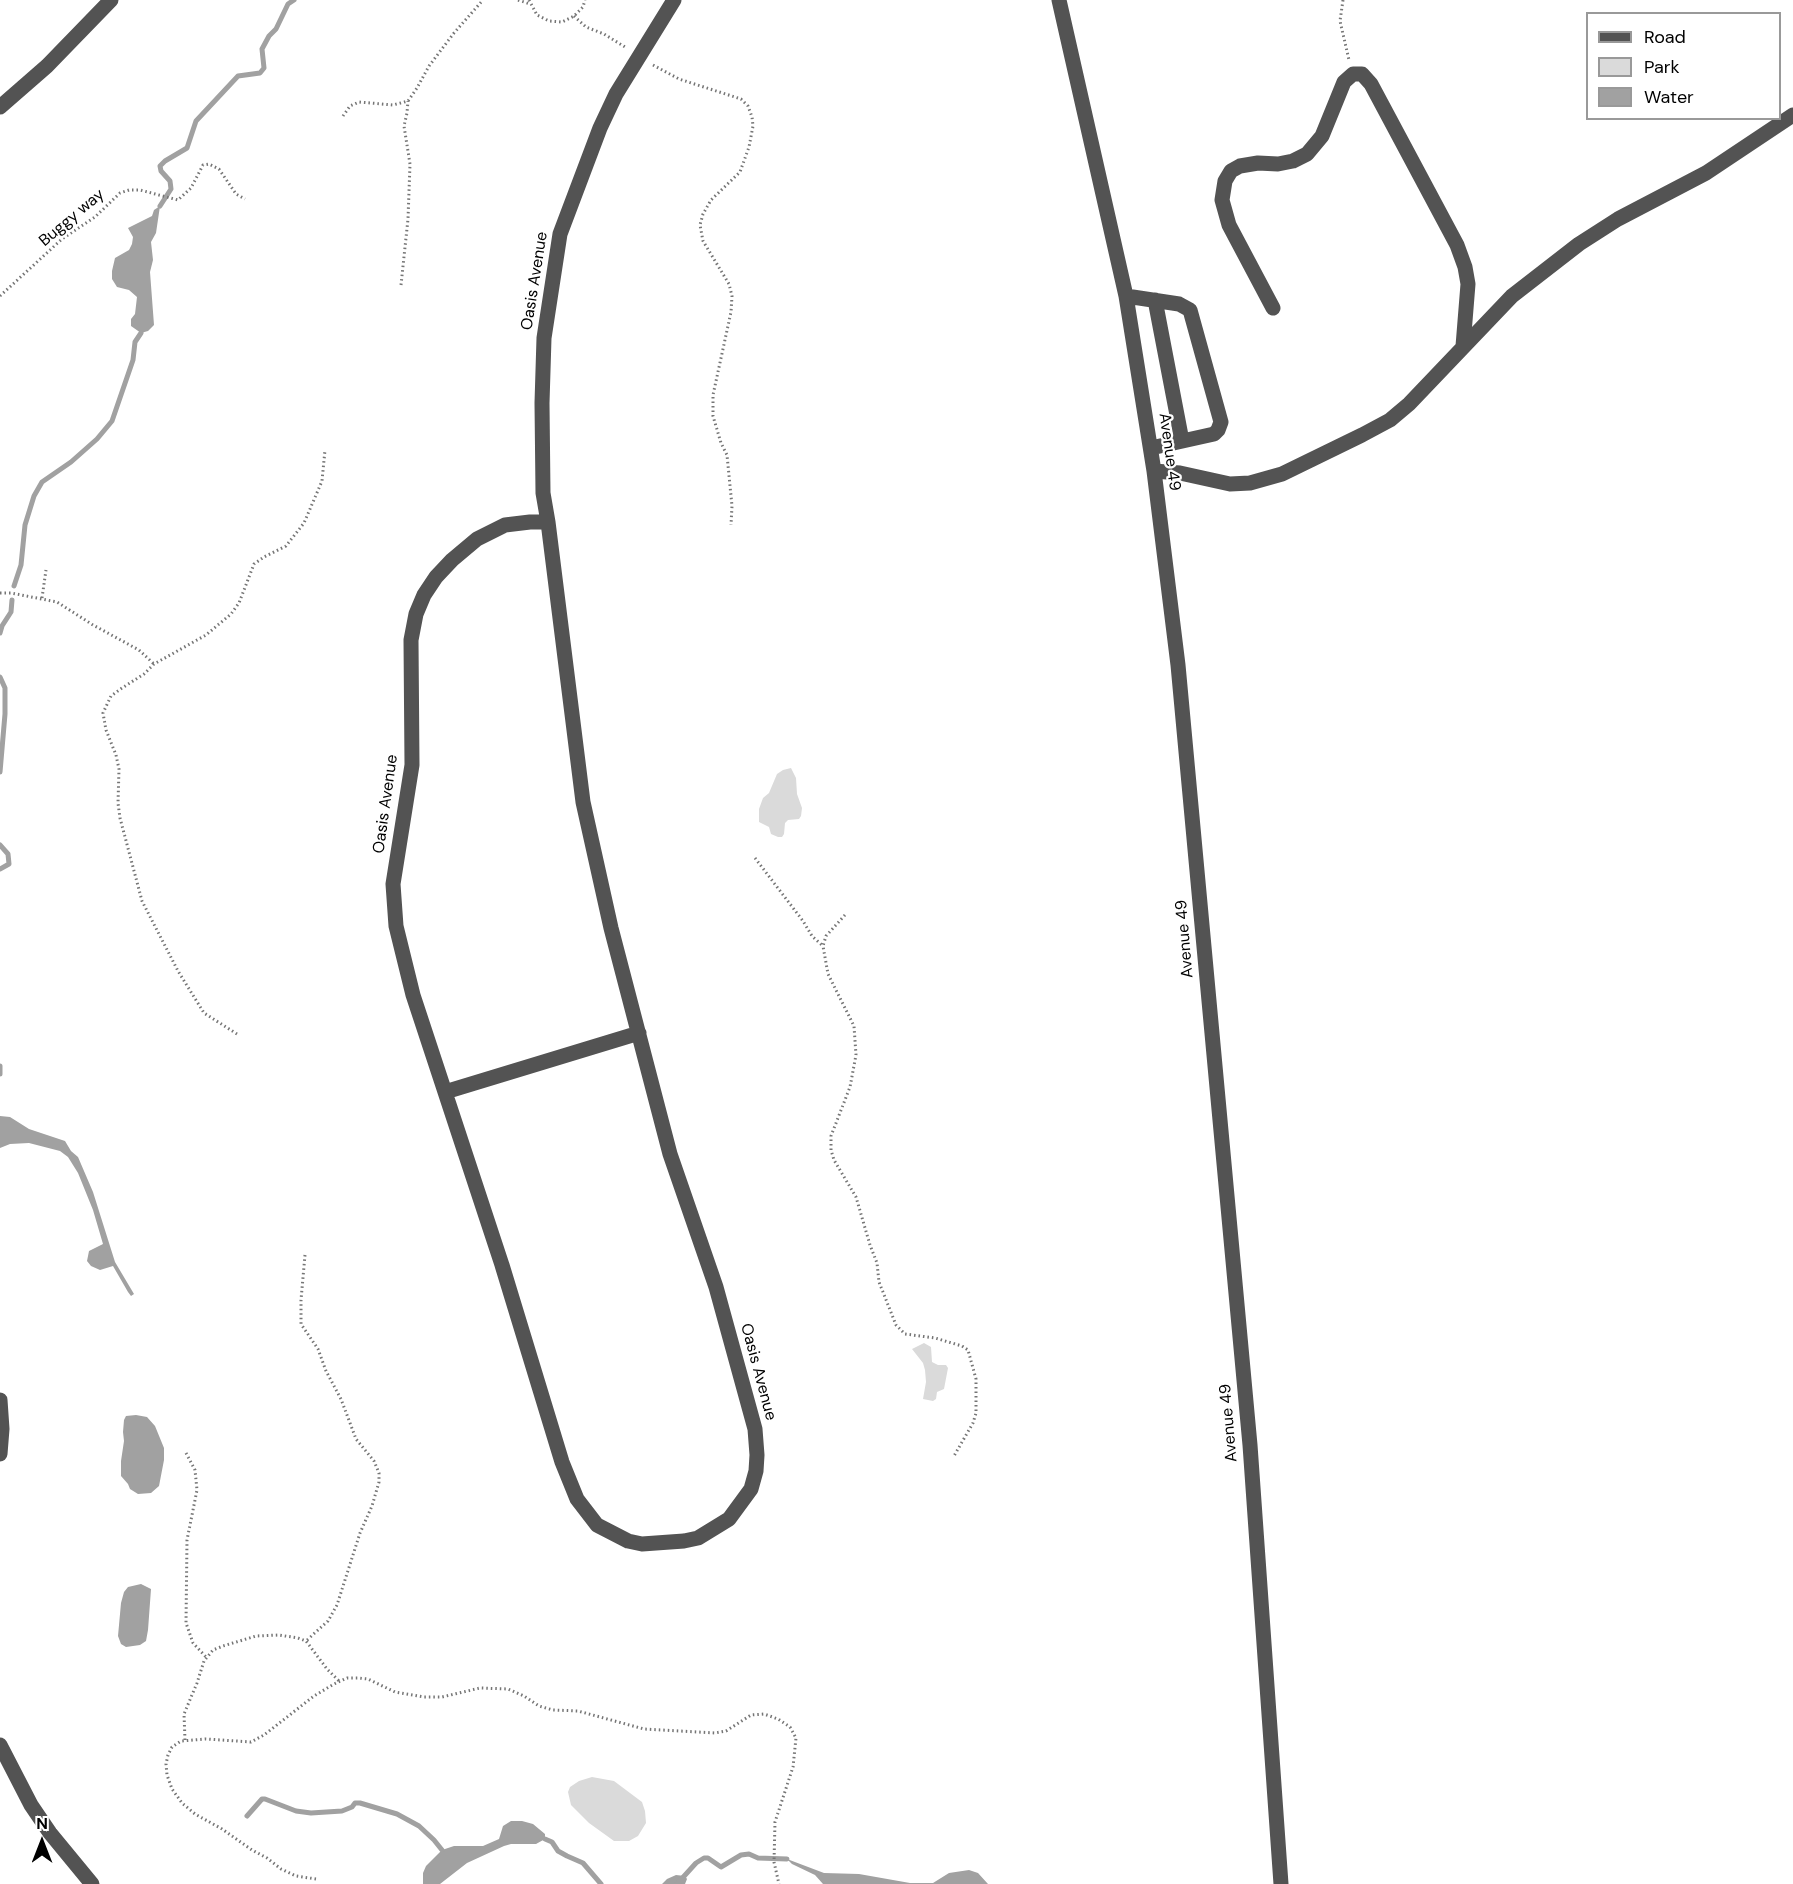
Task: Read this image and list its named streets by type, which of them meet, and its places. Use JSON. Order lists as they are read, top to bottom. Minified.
{"streets":{"street":["Oasis Avenue","Avenue 49"],"path":["Buggy way"]},"legend":["Road","Park","Water"],"north":"top"}
